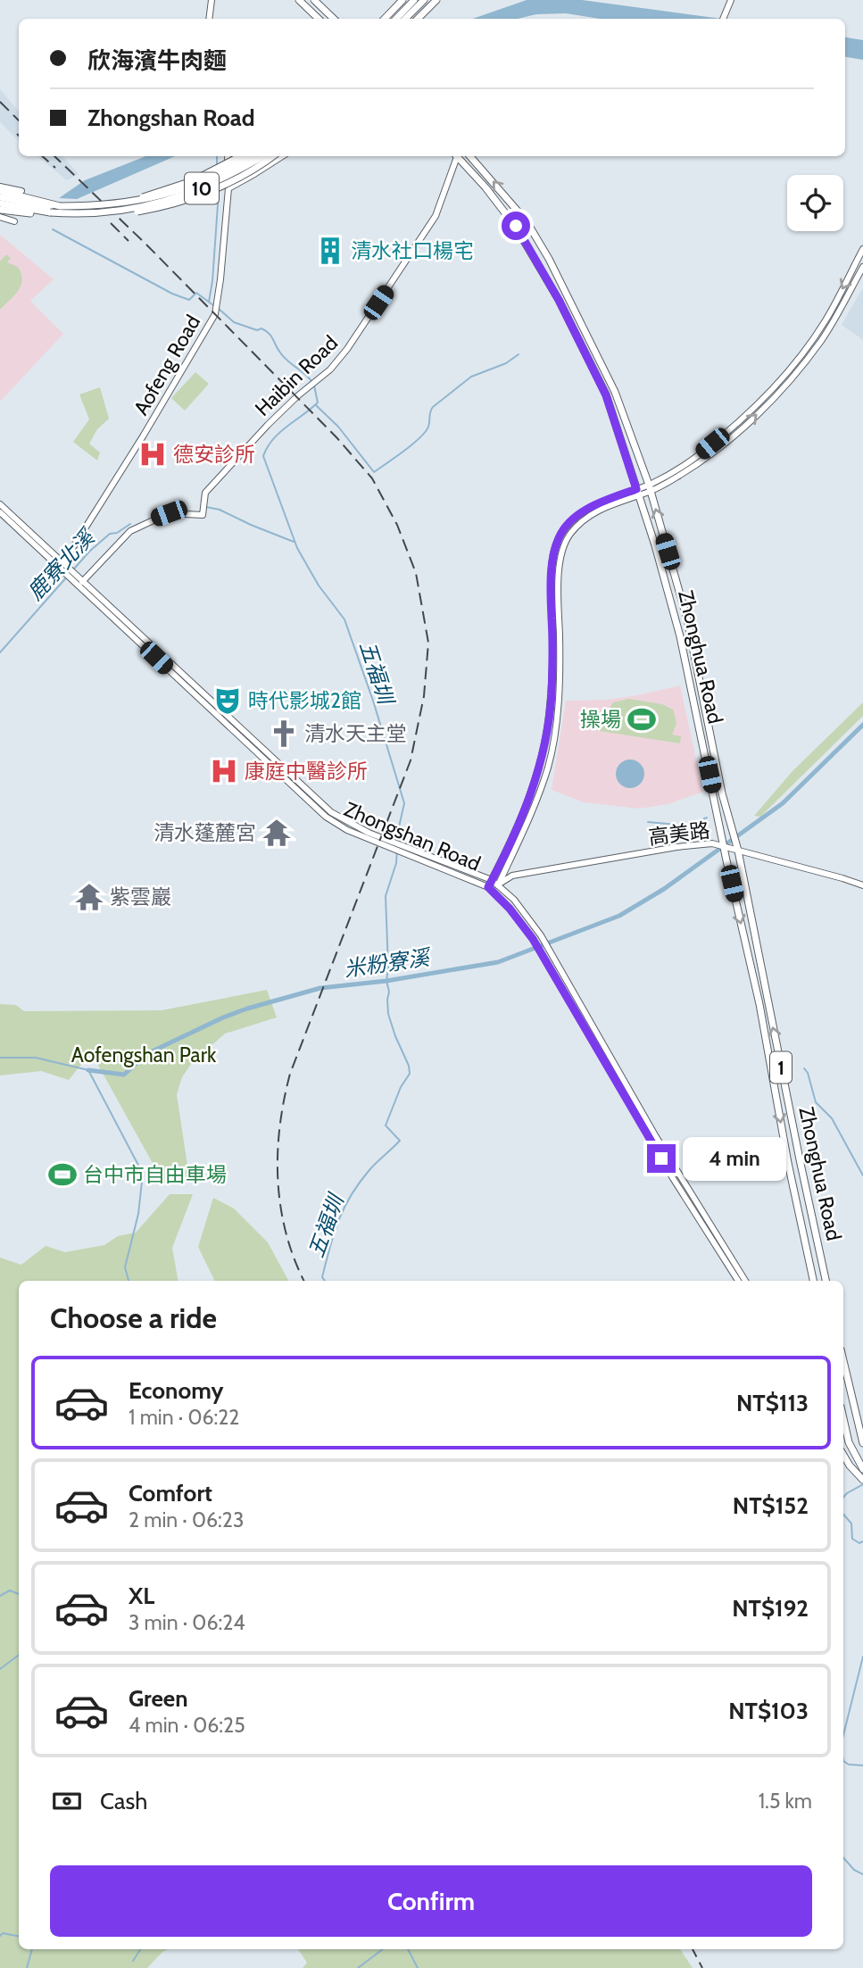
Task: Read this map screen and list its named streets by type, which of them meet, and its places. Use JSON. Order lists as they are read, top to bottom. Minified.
{"streets":{"main road":["10","Zhonghua Road","1"],"street":["Aofeng Road","Haibin Road","高美路","Zhongshan Road"]},"crossings":[["Aofeng Road","Zhongshan Road"],["Haibin Road","Zhongshan Road"],["Zhonghua Road","高美路"],["高美路","Zhongshan Road"]],"water":["鹿寮北溪","五福圳","米粉寮溪"],"parks":["Aofengshan Park"],"places":{"building":["清水社口楊宅"],"hospital":["德安診所","康庭中醫診所"],"theatre":["時代影城2館"],"sports":["操場","台中市自由車場"],"church":["清水天主堂"],"temple":["清水蓬麓宮","紫雲巖"]},"page":{"banner":["欣海濱牛肉麵","Zhongshan Road"],"bubble":"4 min","heading":"Choose a ride","list":[{"name":"Economy","note":"1 min · 06:22","value":"NT$113"},{"name":"Comfort","note":"2 min · 06:23","value":"NT$152"},{"name":"XL","note":"3 min · 06:24","value":"NT$192"},{"name":"Green","note":"4 min · 06:25","value":"NT$103"}],"pay":["Cash","1.5 km"],"buttons":"Confirm"}}
